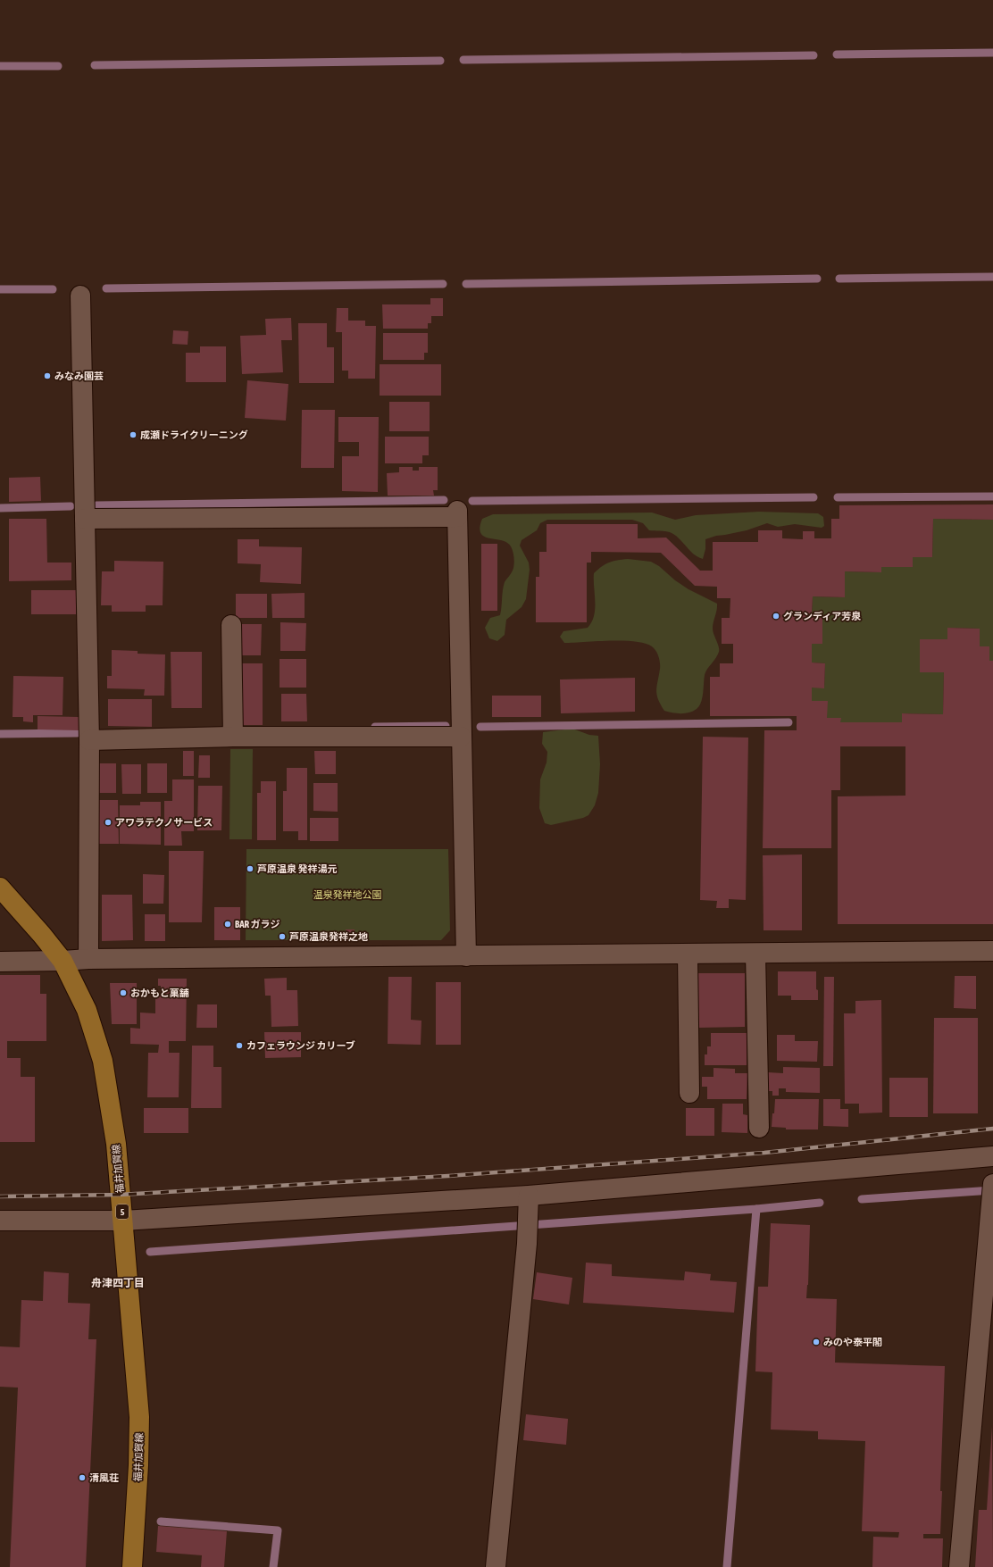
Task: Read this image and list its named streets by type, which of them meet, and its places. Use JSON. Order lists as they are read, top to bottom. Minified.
{"streets":{"main road":["福井加賀線","5"]},"districts":["舟津四丁目"],"parks":["温泉発祥地公園"],"places":["みなみ園芸","成瀬ドライクリーニング","グランディア芳泉","アワラテクノサービス","芦原温泉 発祥湯元","BAR ガラジ","芦原温泉発祥之地","おかもと菓舗","カフェラウンジ カリーブ","みのや泰平閣","清風荘"]}
